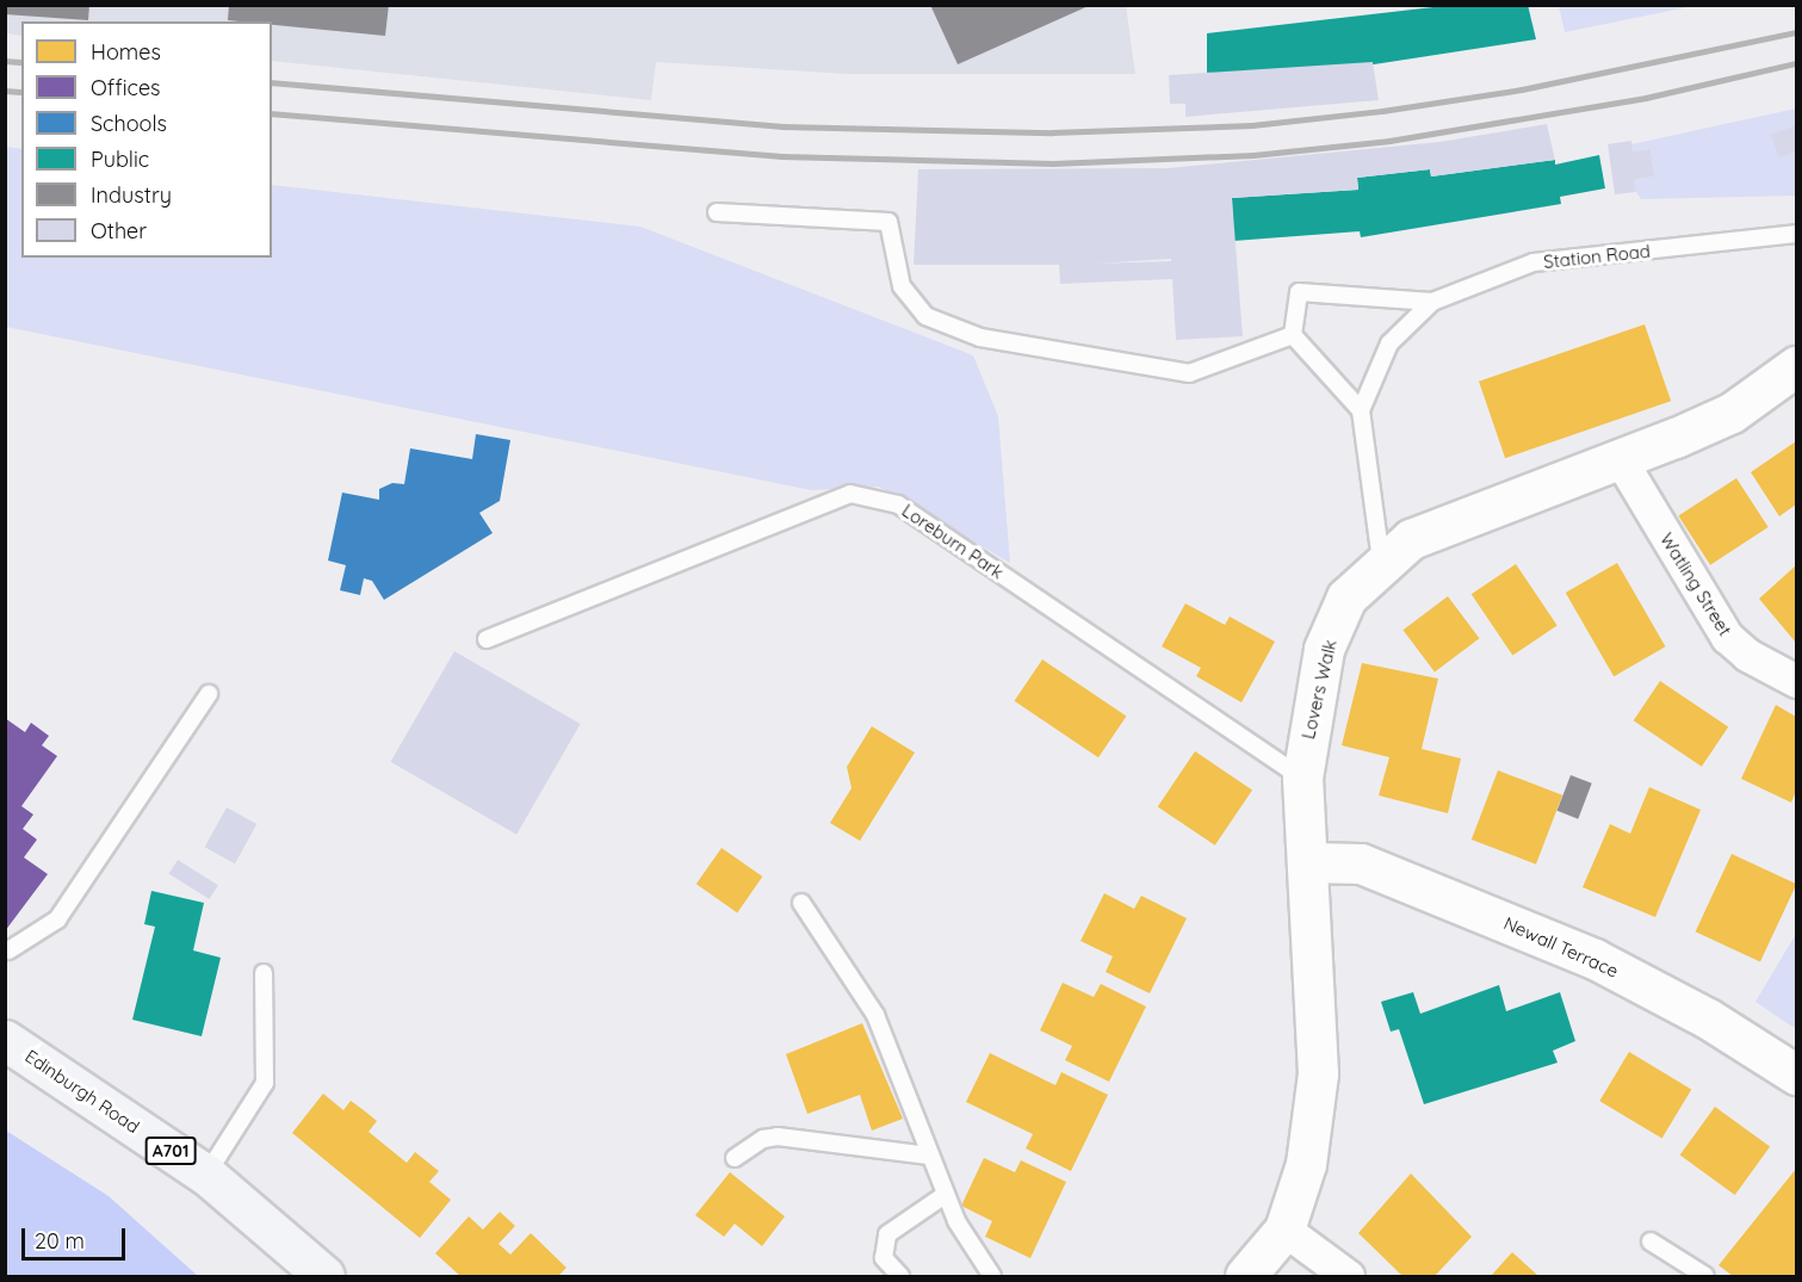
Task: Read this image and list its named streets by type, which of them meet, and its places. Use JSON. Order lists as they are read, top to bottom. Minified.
{"streets":{"main road":["Edinburgh Road","A701"],"street":["Watling Street","Lovers Walk","Newall Terrace"],"lane":["Station Road","Loreburn Park"]},"crossings":[["Loreburn Park","Lovers Walk"],["Watling Street","Lovers Walk"],["Lovers Walk","Newall Terrace"]],"legend":["Homes","Offices","Schools","Public","Industry","Other"],"scale_bar":"20 m"}
